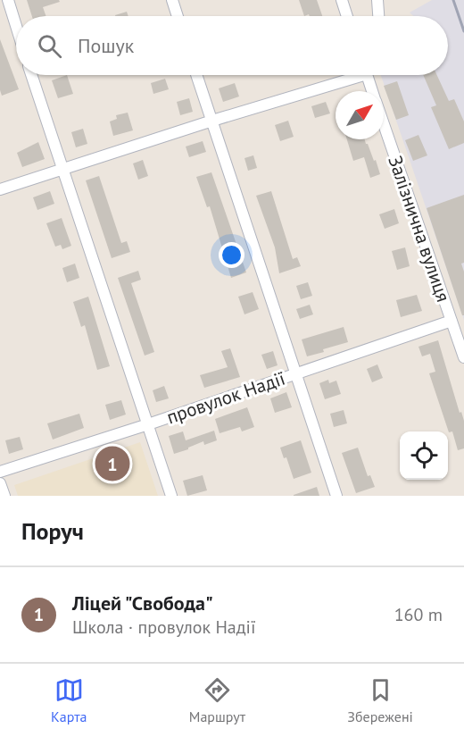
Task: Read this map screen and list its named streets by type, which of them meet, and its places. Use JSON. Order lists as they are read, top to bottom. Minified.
{"streets":{"street":["Залізнична вулиця","провулок Надії"]},"crossings":[["Залізнична вулиця","провулок Надії"]],"north":"top right","page":{"search":"Пошук","pins":"1","heading":"Поруч","list":[{"mark":"1","name":"Ліцей \"Свобода\"","note":"Школа · провулок Надії","value":"160 m"}],"nav":["Карта","Маршрут","Збережені"]}}
